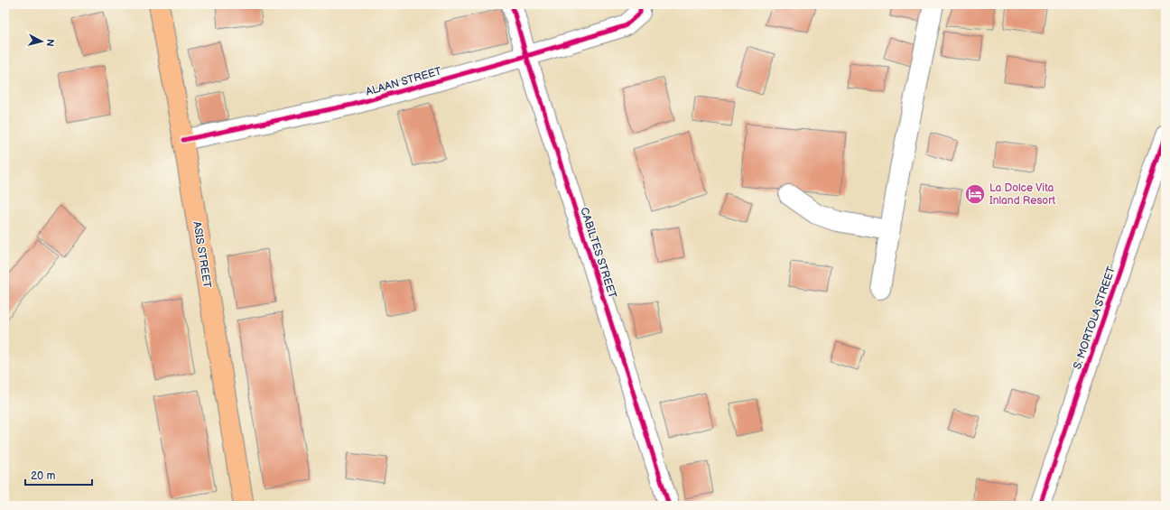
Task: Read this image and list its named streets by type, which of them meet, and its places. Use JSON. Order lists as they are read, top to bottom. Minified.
{"streets":{"main road":["ASIS STREET"],"street":["ALAAN STREET","CABILTES STREET","S. MORTOLA STREET"]},"crossings":[["ALAAN STREET","CABILTES STREET"],["ALAAN STREET","ASIS STREET"]],"places":{"hotel":["La Dolce Vita Inland Resort"]},"scale_bar":"20 m","north":"right"}
